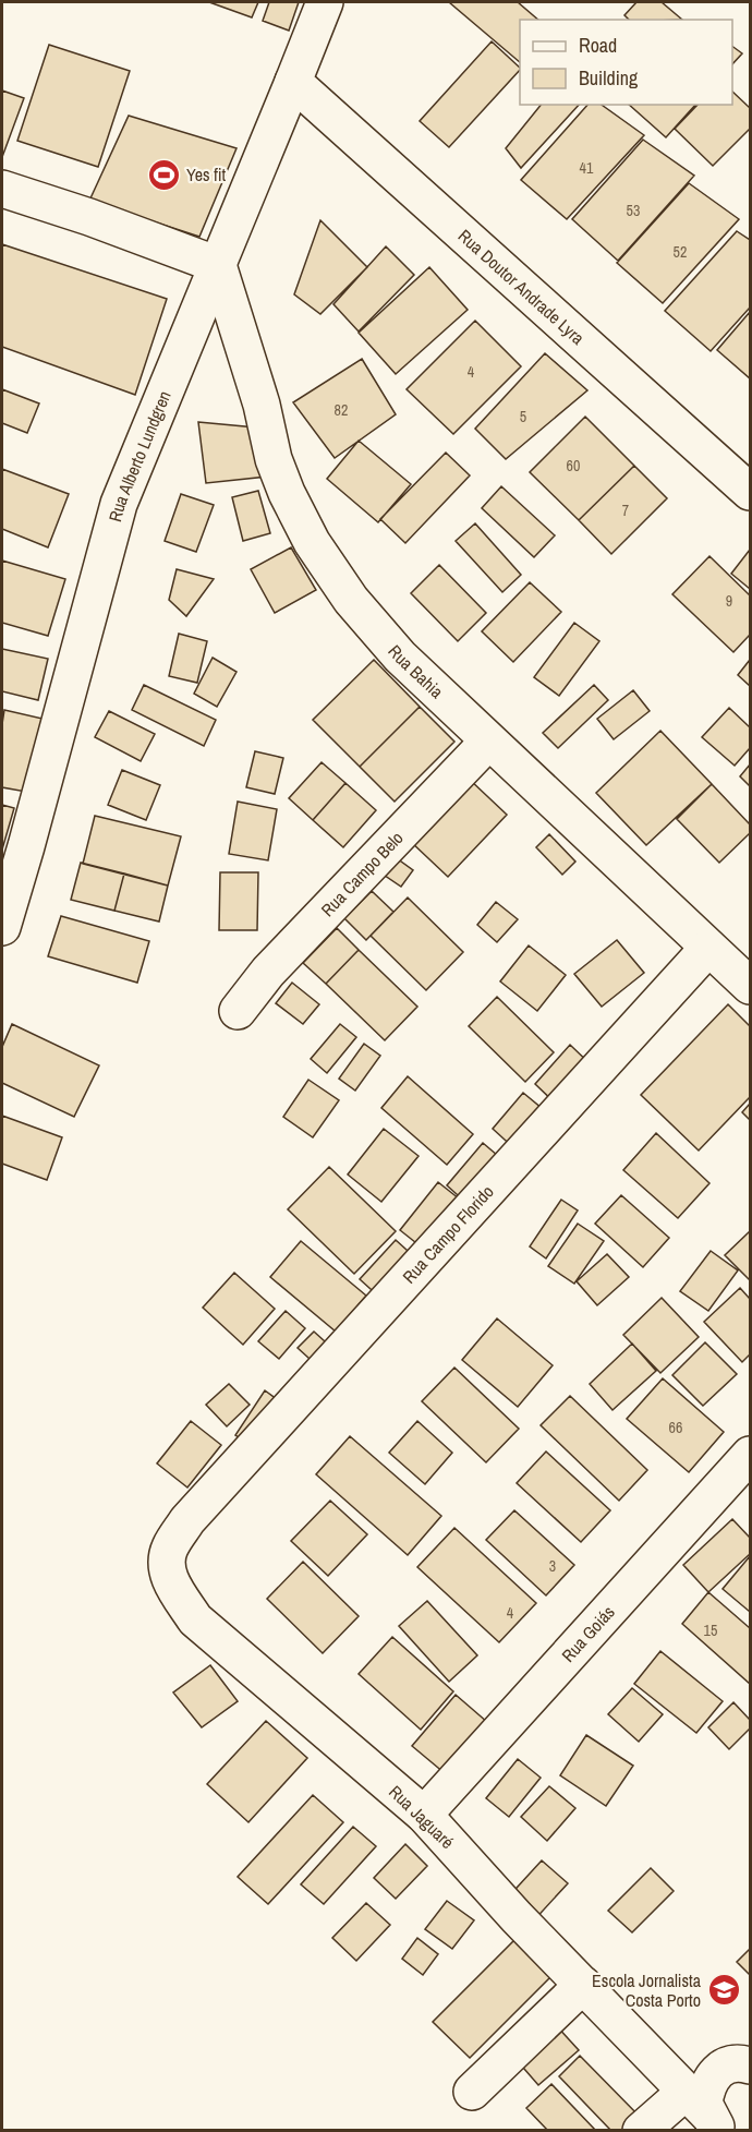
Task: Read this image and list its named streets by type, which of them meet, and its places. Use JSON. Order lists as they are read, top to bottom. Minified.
{"streets":{"street":["Rua Doutor Andrade Lyra","Rua Alberto Lundgren","Rua Bahia","Rua Campo Belo","Rua Campo Florido","Rua Goiás","Rua Jaguaré"]},"crossings":[["Rua Doutor Andrade Lyra","Rua Alberto Lundgren"],["Rua Alberto Lundgren","Rua Bahia"],["Rua Bahia","Rua Campo Belo"],["Rua Bahia","Rua Campo Florido"],["Rua Campo Florido","Rua Jaguaré"],["Rua Goiás","Rua Jaguaré"]],"places":{"sports":["Yes fit"],"school or university":["Escola Jornalista Costa Porto"]},"house_numbers":["41","53","52","4","82","5","60","7","9","66","3","4","15"],"legend":["Road","Building"]}
